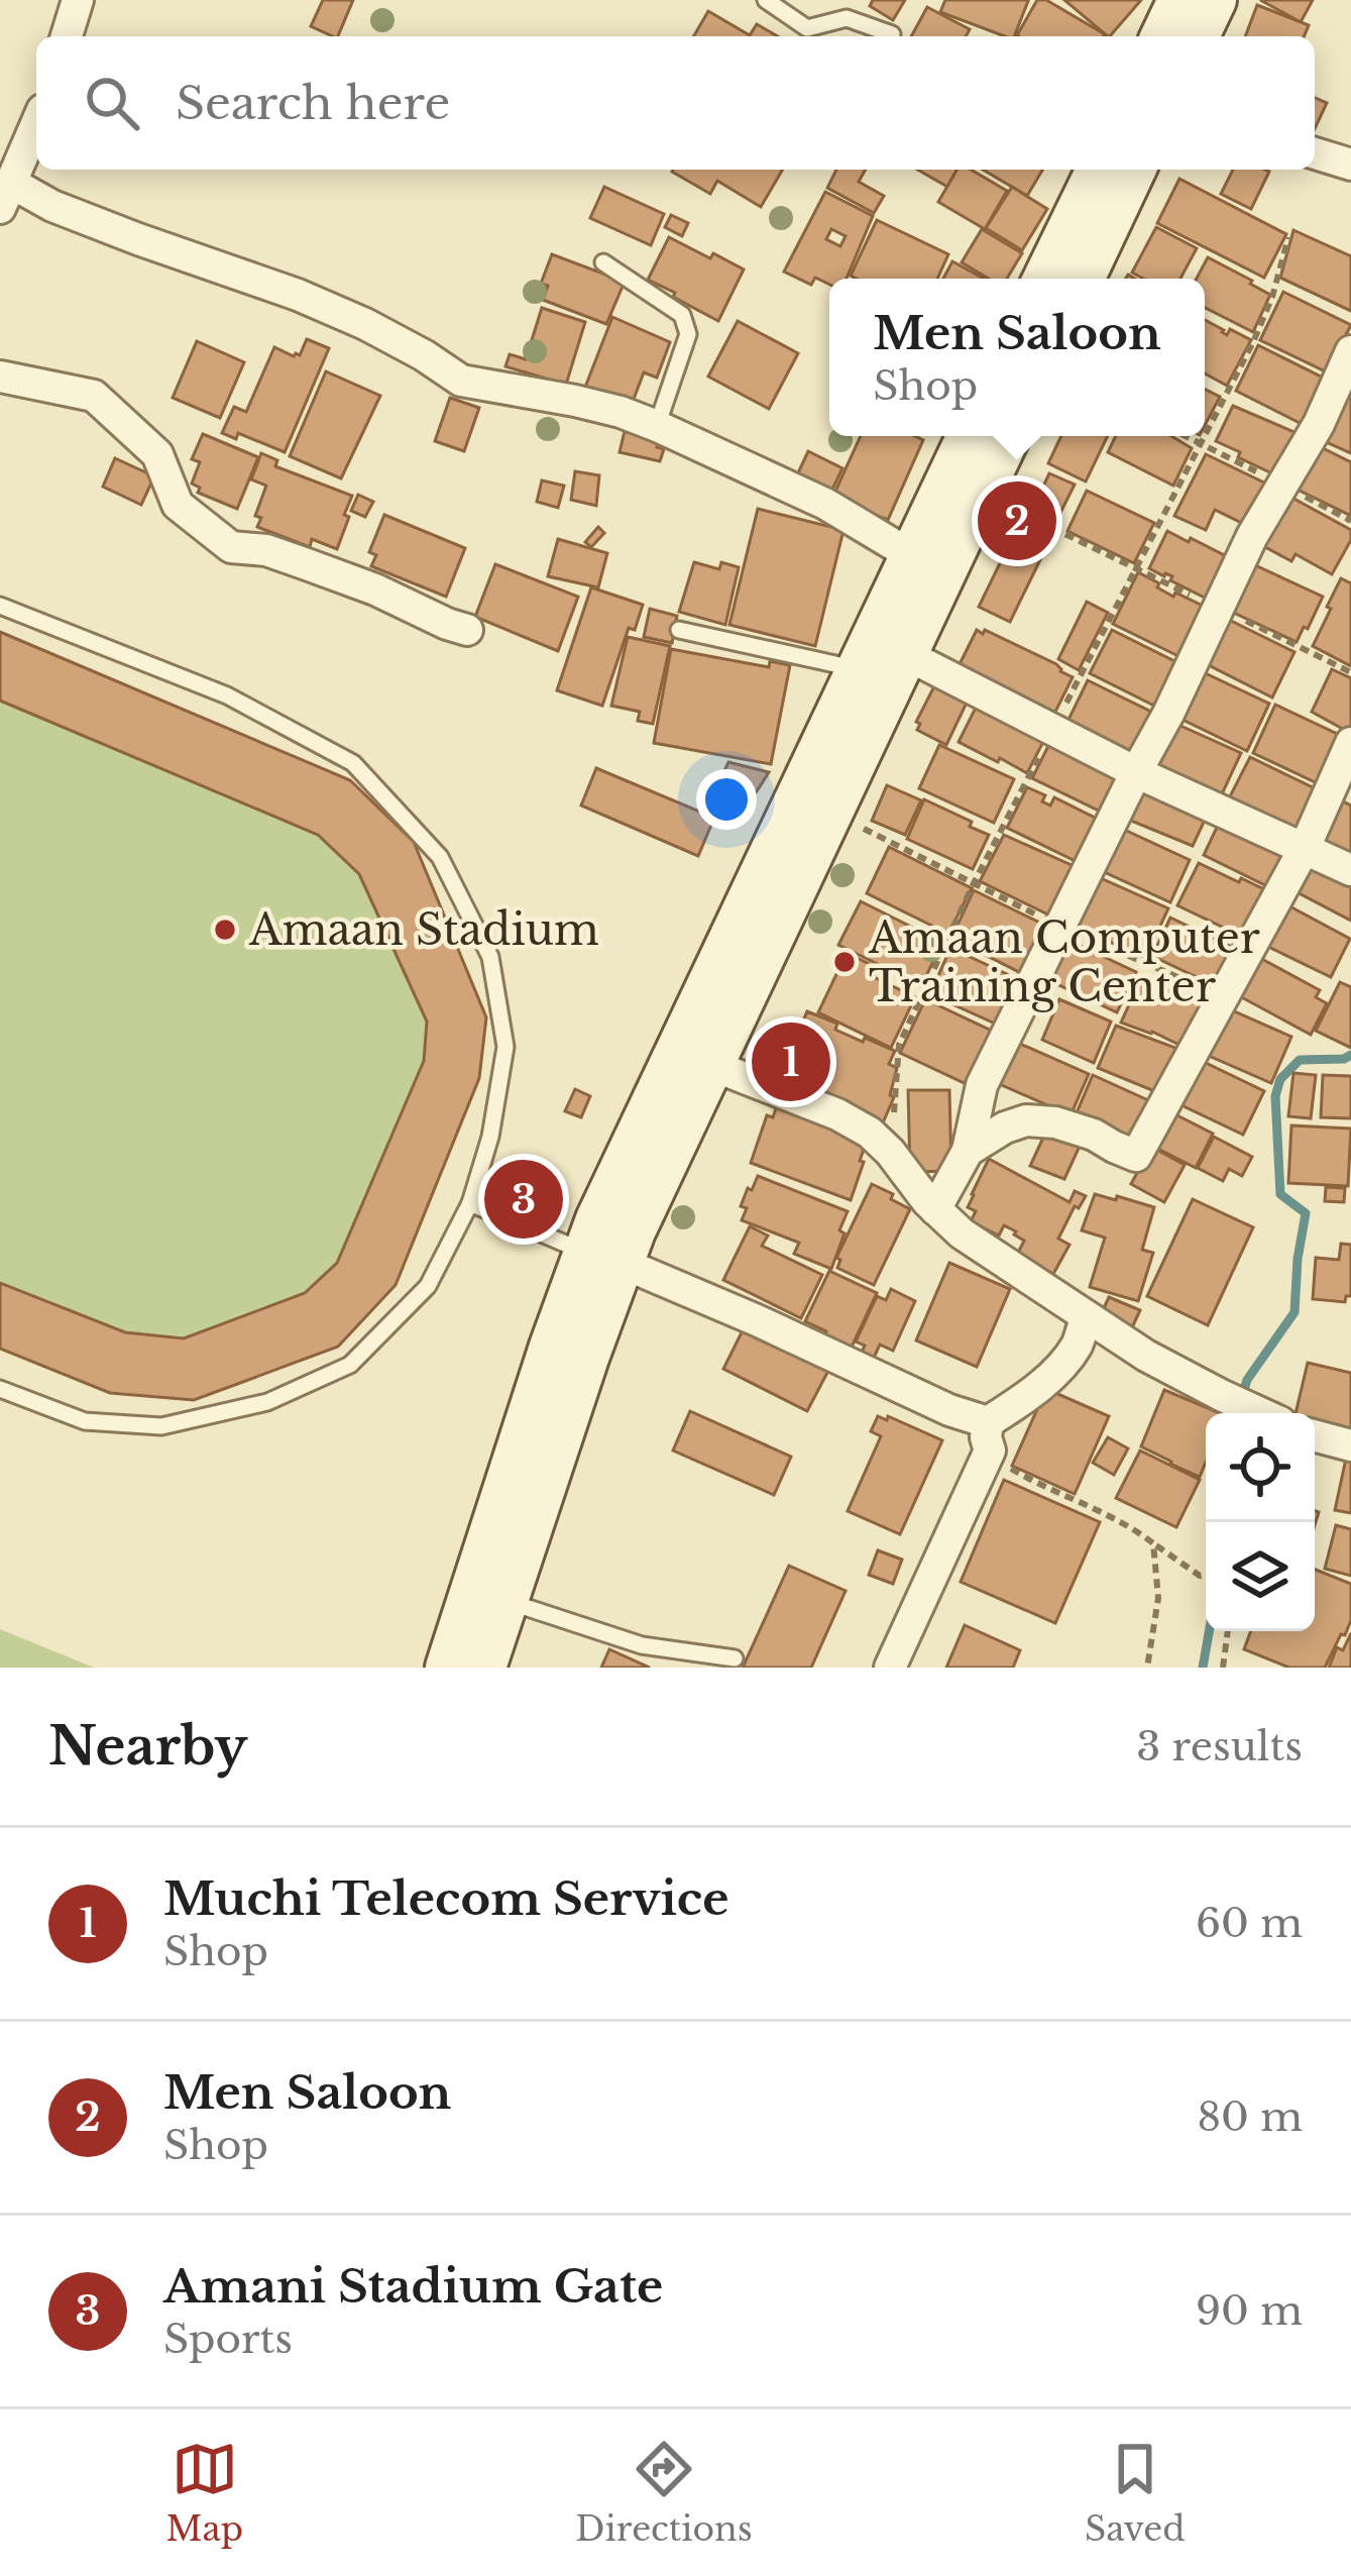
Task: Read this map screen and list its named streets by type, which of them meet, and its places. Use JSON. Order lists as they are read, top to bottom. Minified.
{"places":["Amaan Stadium","Amaan Computer Training Center"],"page":{"search":"Search here","popup":["Men Saloon","Shop"],"pins":["2","1","3"],"heading":["Nearby","3 results"],"list":[{"mark":"1","name":"Muchi Telecom Service","note":"Shop","value":"60 m"},{"mark":"2","name":"Men Saloon","note":"Shop","value":"80 m"},{"mark":"3","name":"Amani Stadium Gate","note":"Sports","value":"90 m"}],"nav":["Map","Directions","Saved"]}}
